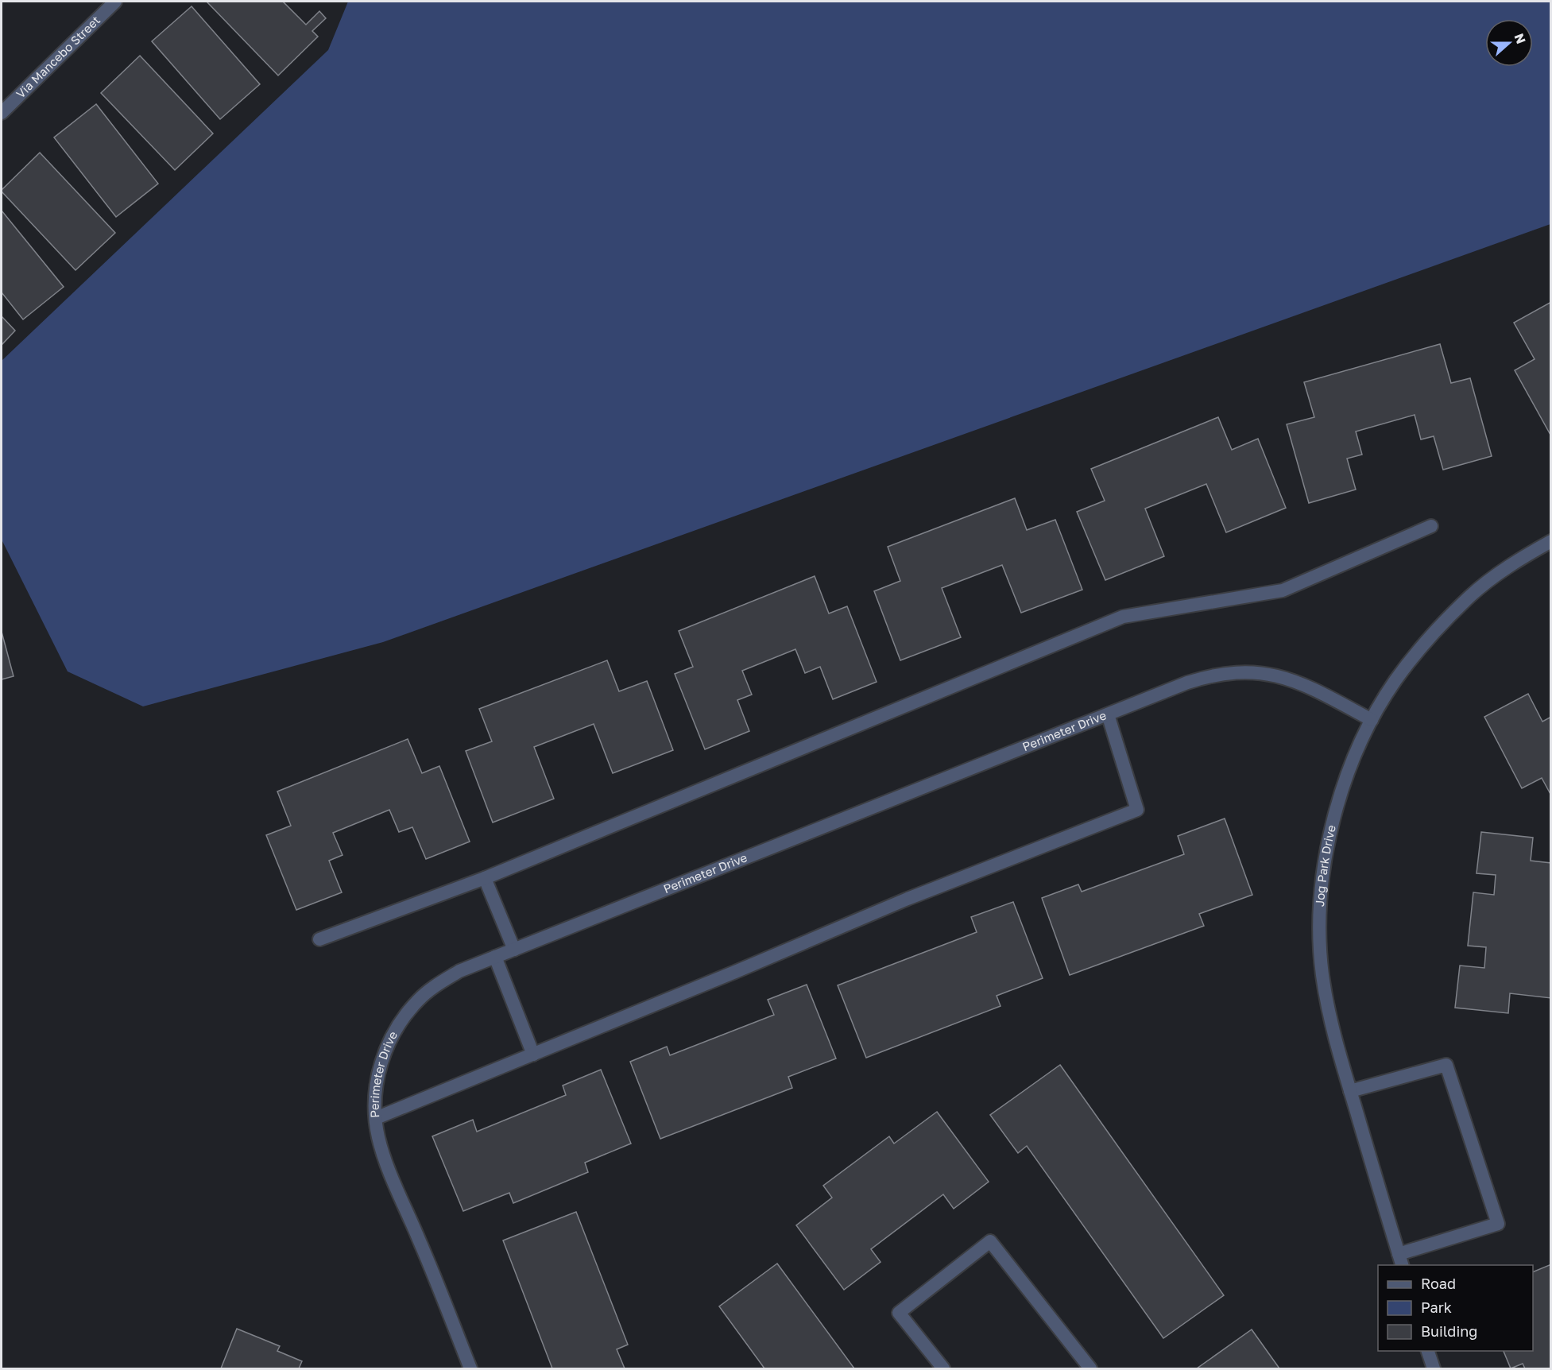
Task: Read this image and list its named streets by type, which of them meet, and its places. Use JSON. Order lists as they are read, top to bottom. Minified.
{"streets":{"street":["Via Mancebo Street","Perimeter Drive","Jog Park Drive"]},"crossings":[["Perimeter Drive","Jog Park Drive"]],"legend":["Road","Park","Building"],"north":"right"}
